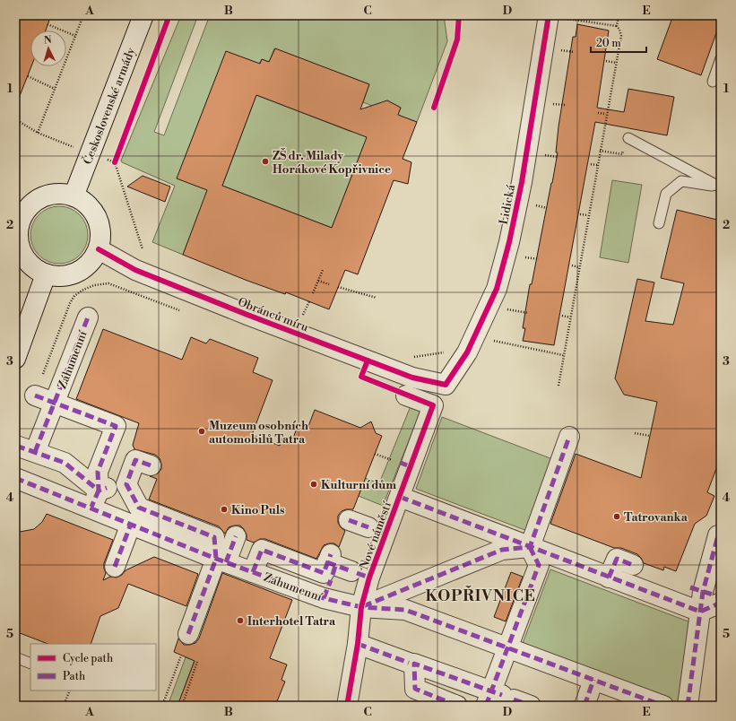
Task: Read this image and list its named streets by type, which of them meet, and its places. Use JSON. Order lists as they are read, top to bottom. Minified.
{"streets":{"street":["Československé armády","Lidická","Obránců míru","Záhumenní","Nové náměstí"]},"crossings":[["Československé armády","Obránců míru"],["Lidická","Obránců míru"],["Záhumenní","Nové náměstí"]],"districts":["KOPŘIVNICE"],"places":["ZŠ dr. Milady Horákové Kopřivnice","Muzeum osobních automobilů Tatra","Kulturní dům","Kino Puls","Tatrovanka","Interhotel Tatra"],"legend":["Cycle path","Path"],"scale_bar":"20 m","north":"top","grid":{"columns":["A","B","C","D","E"],"rows":["1","2","3","4","5"]}}
